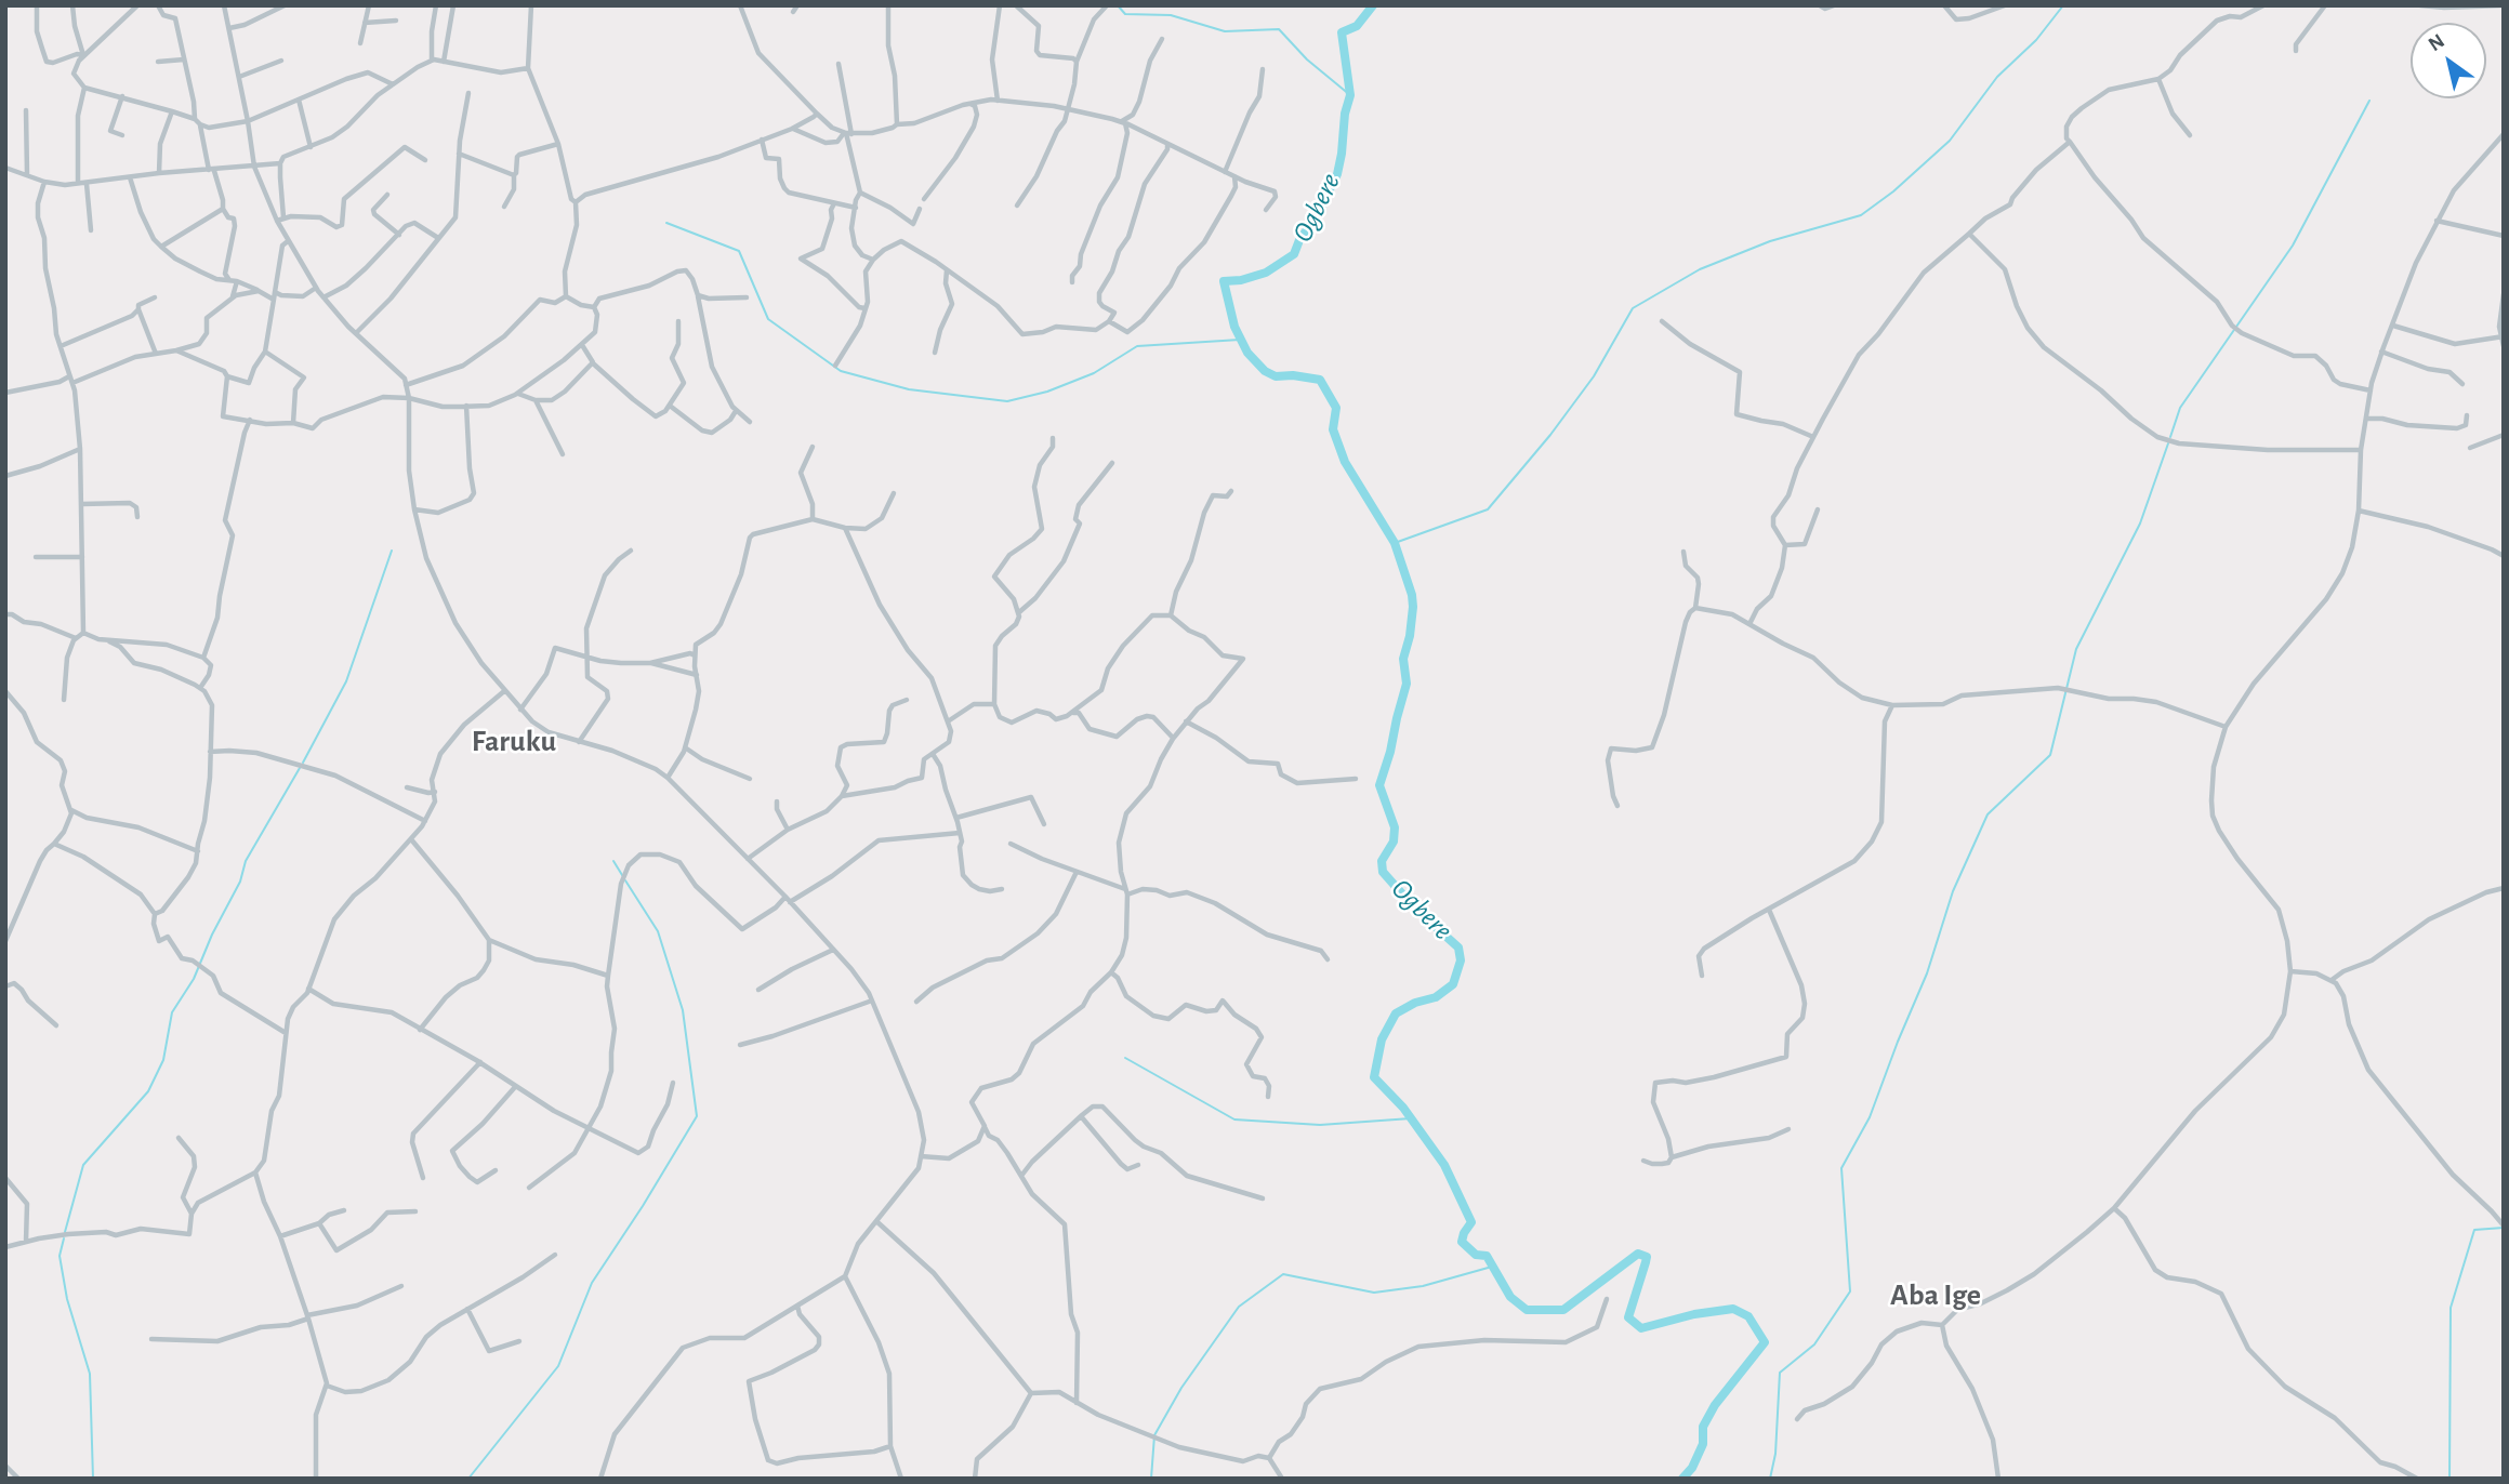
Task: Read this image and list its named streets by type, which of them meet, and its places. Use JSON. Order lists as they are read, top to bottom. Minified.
{"districts":["Faruku","Aba Ige"],"water":["Ogbere"],"north":"top left"}
